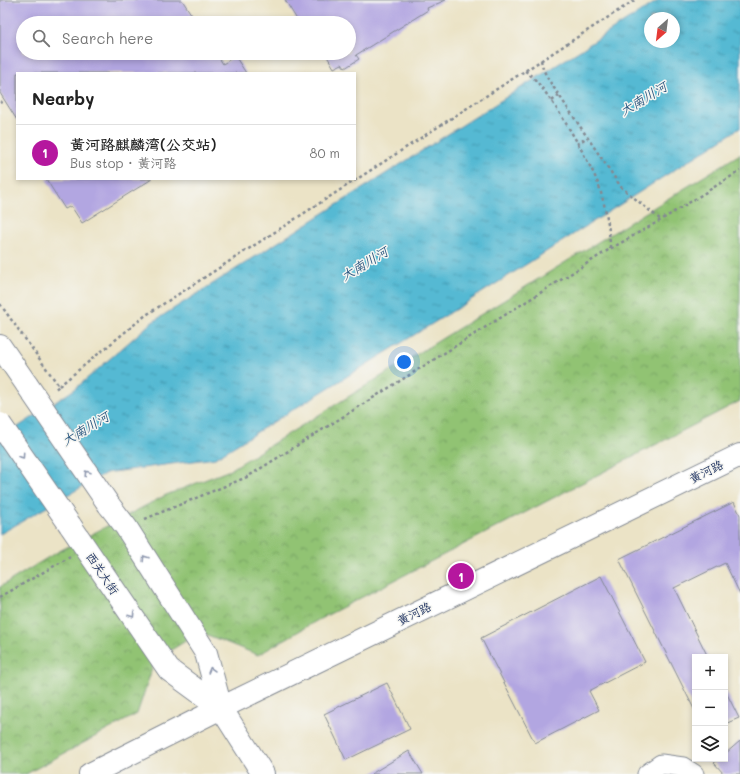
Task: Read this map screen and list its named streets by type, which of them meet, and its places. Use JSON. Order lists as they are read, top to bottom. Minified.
{"streets":{"main road":["黄河路","西关大街"]},"crossings":[["黄河路","西关大街"]],"water":["大南川河"],"north":"bottom left","page":{"search":"Search here","heading":"Nearby","list":[{"mark":"1","name":"黄河路麒麟湾(公交站)","note":"Bus stop · 黄河路","value":"80 m"}],"pins":"1","map_buttons":["+","−"]}}
